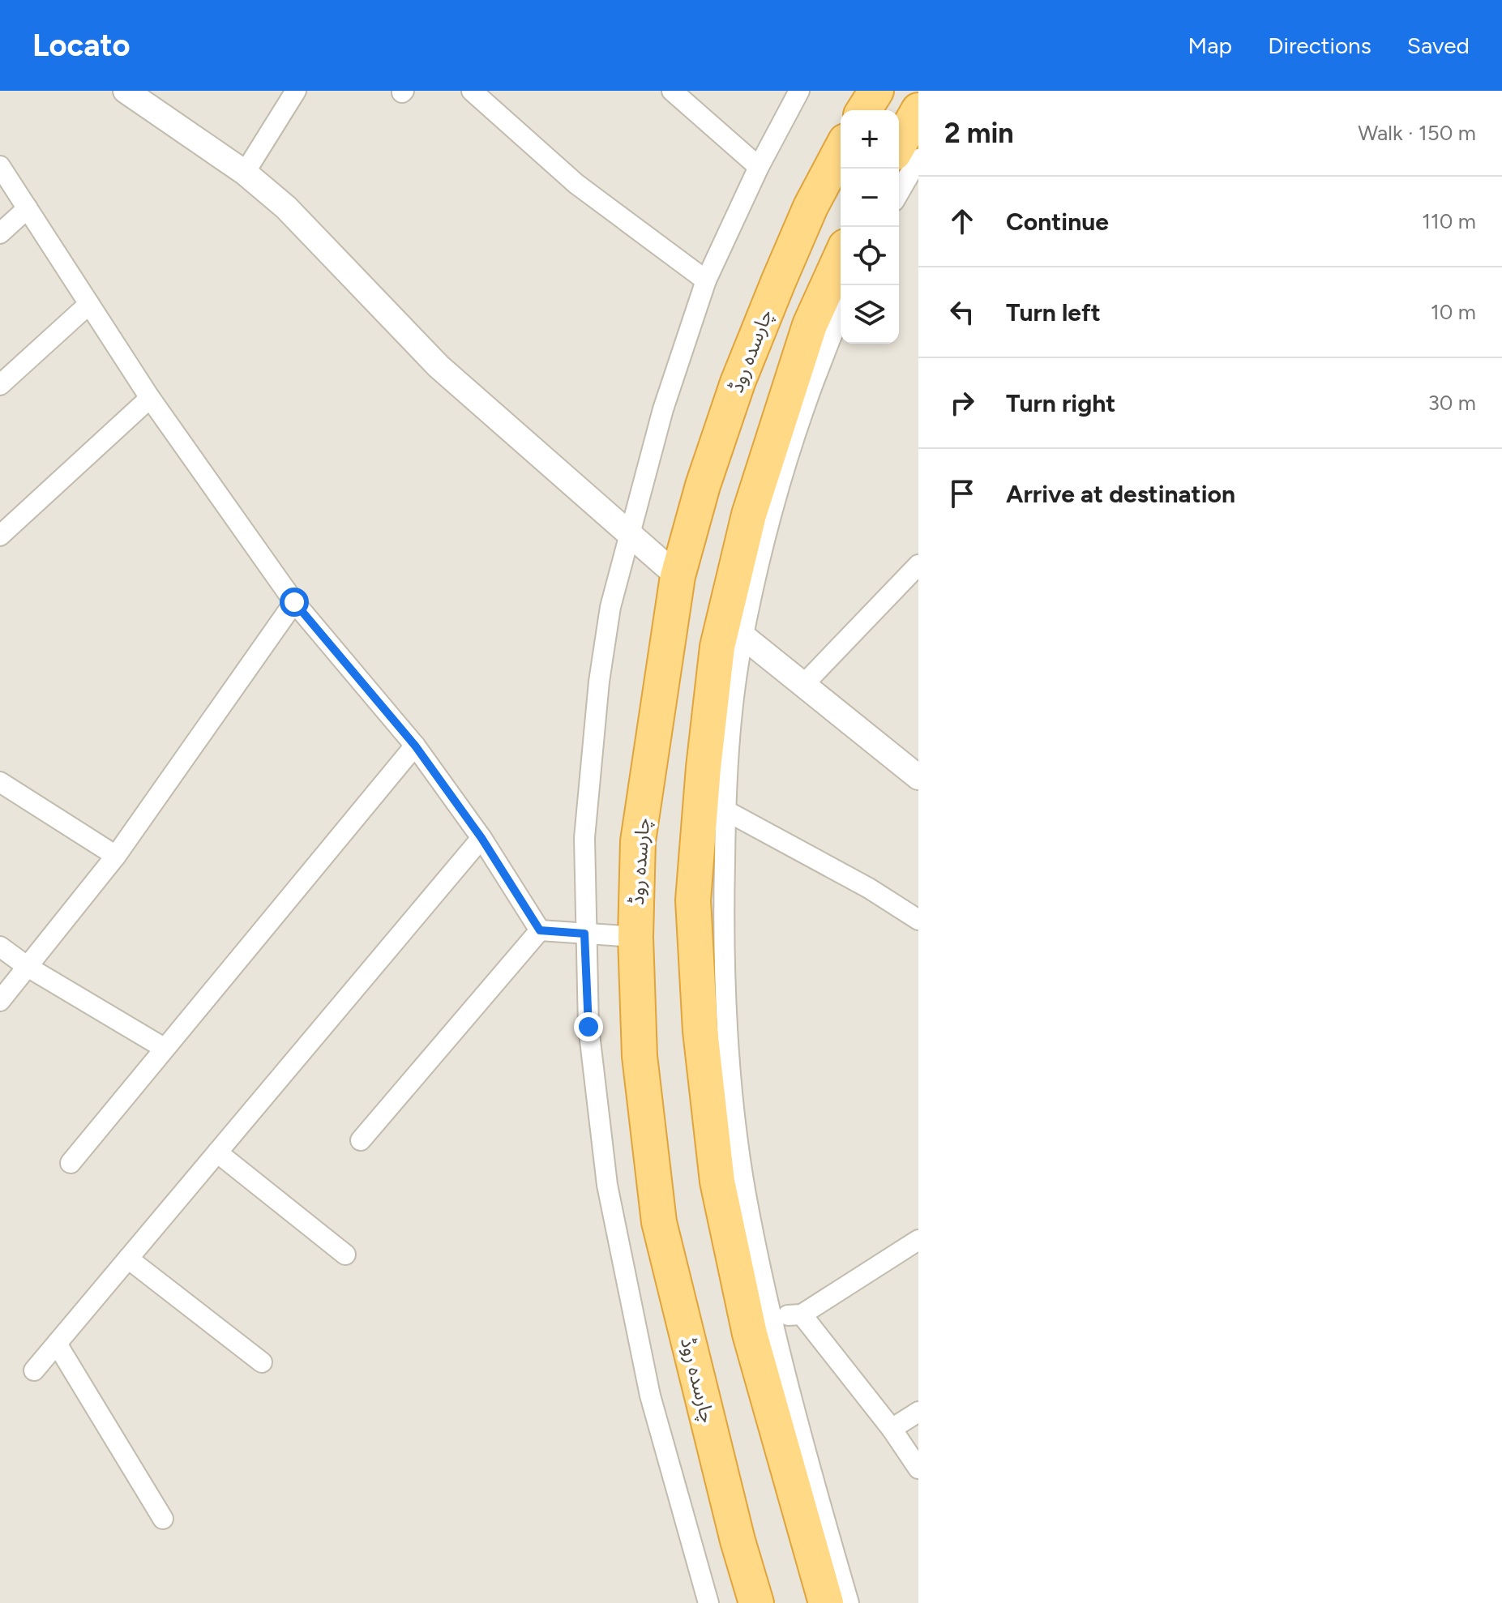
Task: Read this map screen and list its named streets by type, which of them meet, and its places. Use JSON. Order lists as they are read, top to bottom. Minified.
{"streets":{"highway":["چارسدہ روڈ"]},"page":{"header":"Locato","nav":["Map","Directions","Saved"],"heading":["2 min","Walk · 150 m"],"map_buttons":["+","−"],"list":[["Continue","110 m"],["Turn left","10 m"],["Turn right","30 m"],"Arrive at destination"]}}
